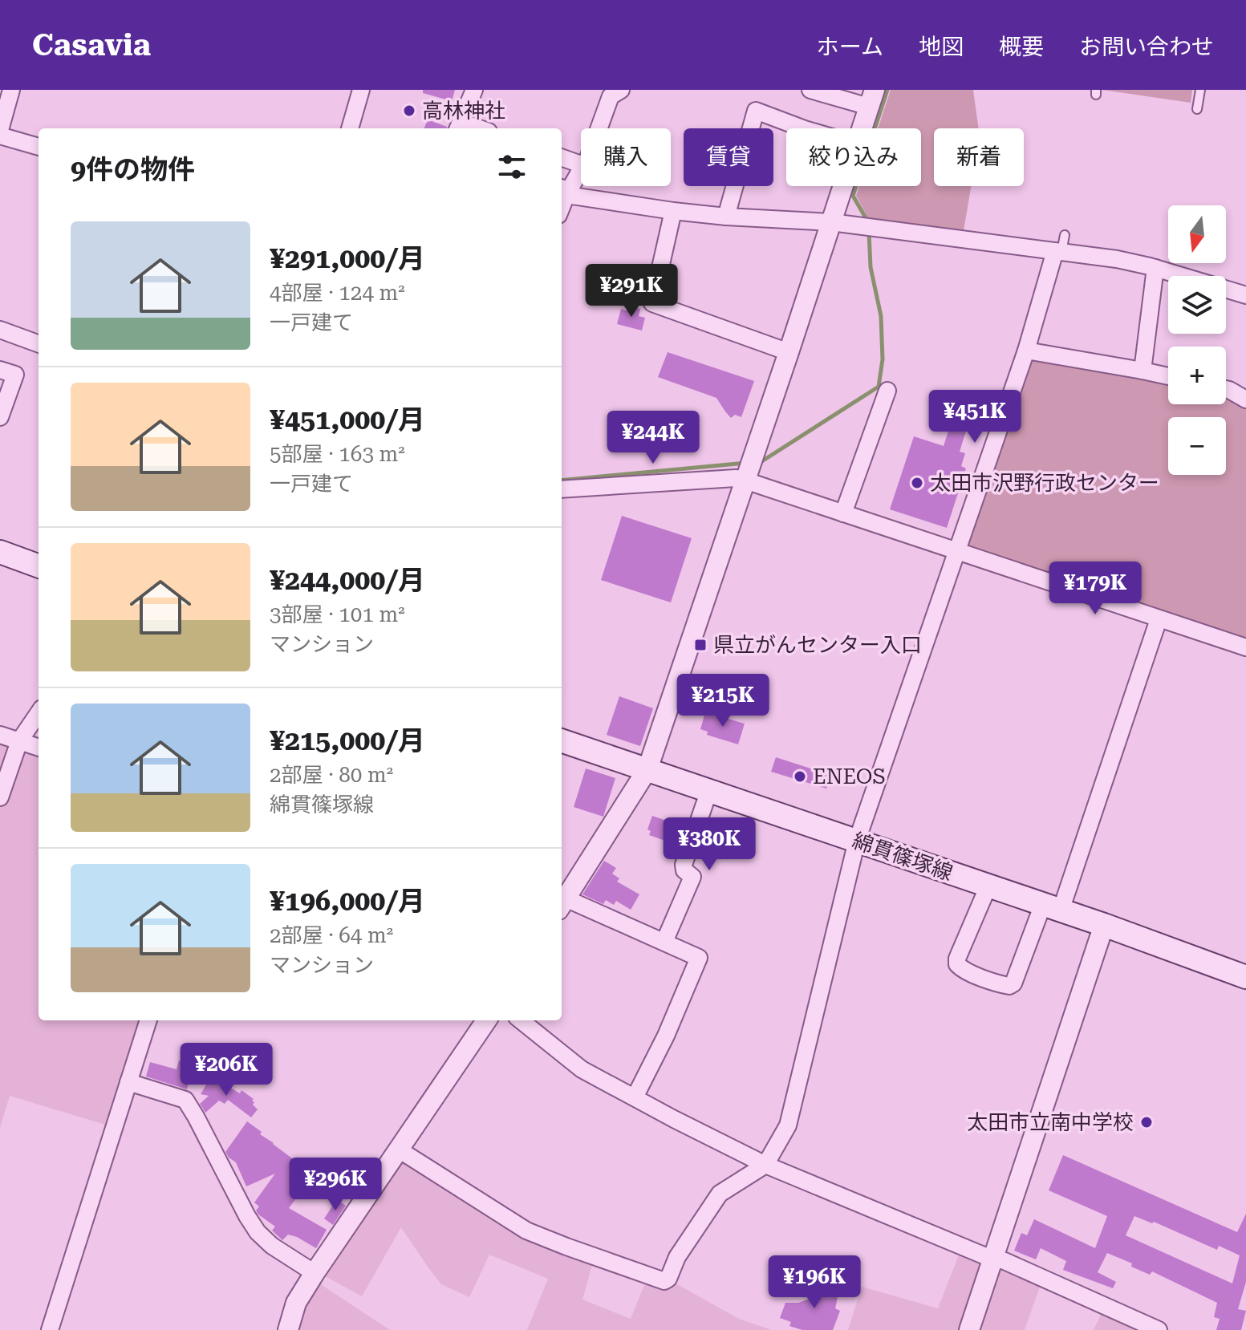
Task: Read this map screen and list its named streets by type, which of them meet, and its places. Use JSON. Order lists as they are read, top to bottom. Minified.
{"streets":{"main road":["綿貫篠塚線"]},"places":{"other":["高林神社","太田市沢野行政センター","ENEOS","太田市立南中学校"],"transit":["県立がんセンター入口"]},"north":"bottom","page":{"header":"Casavia","nav":["ホーム","地図","概要","お問い合わせ"],"chip":["購入","賃貸","絞り込み","新着"],"heading":"9件の物件","map_buttons":["+","−"],"list":[{"name":"¥291,000/月","note":"4部屋 · 124 m² · 一戸建て"},{"name":"¥451,000/月","note":"5部屋 · 163 m² · 一戸建て"},{"name":"¥244,000/月","note":"3部屋 · 101 m² · マンション"},{"name":"¥215,000/月","note":"2部屋 · 80 m² · 綿貫篠塚線"},{"name":"¥196,000/月","note":"2部屋 · 64 m² · マンション"}],"price":["¥291K","¥451K","¥244K","¥179K","¥215K","¥380K","¥206K","¥296K","¥196K"]}}
